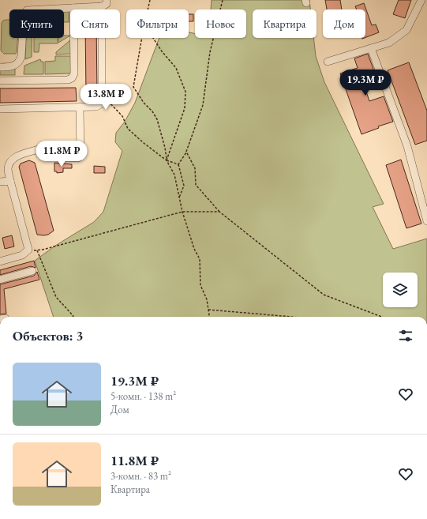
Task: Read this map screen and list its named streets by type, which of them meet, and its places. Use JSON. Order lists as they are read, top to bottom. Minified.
{"page":{"chip":["Купить","Снять","Фильтры","Новое","Квартира","Дом"],"price":["19.3M ₽","13.8M ₽","11.8M ₽"],"heading":"Объектов: 3","list":[{"name":"19.3M ₽","note":"5-комн. · 138 m² · Дом"},{"name":"11.8M ₽","note":"3-комн. · 83 m² · Квартира"}]}}
